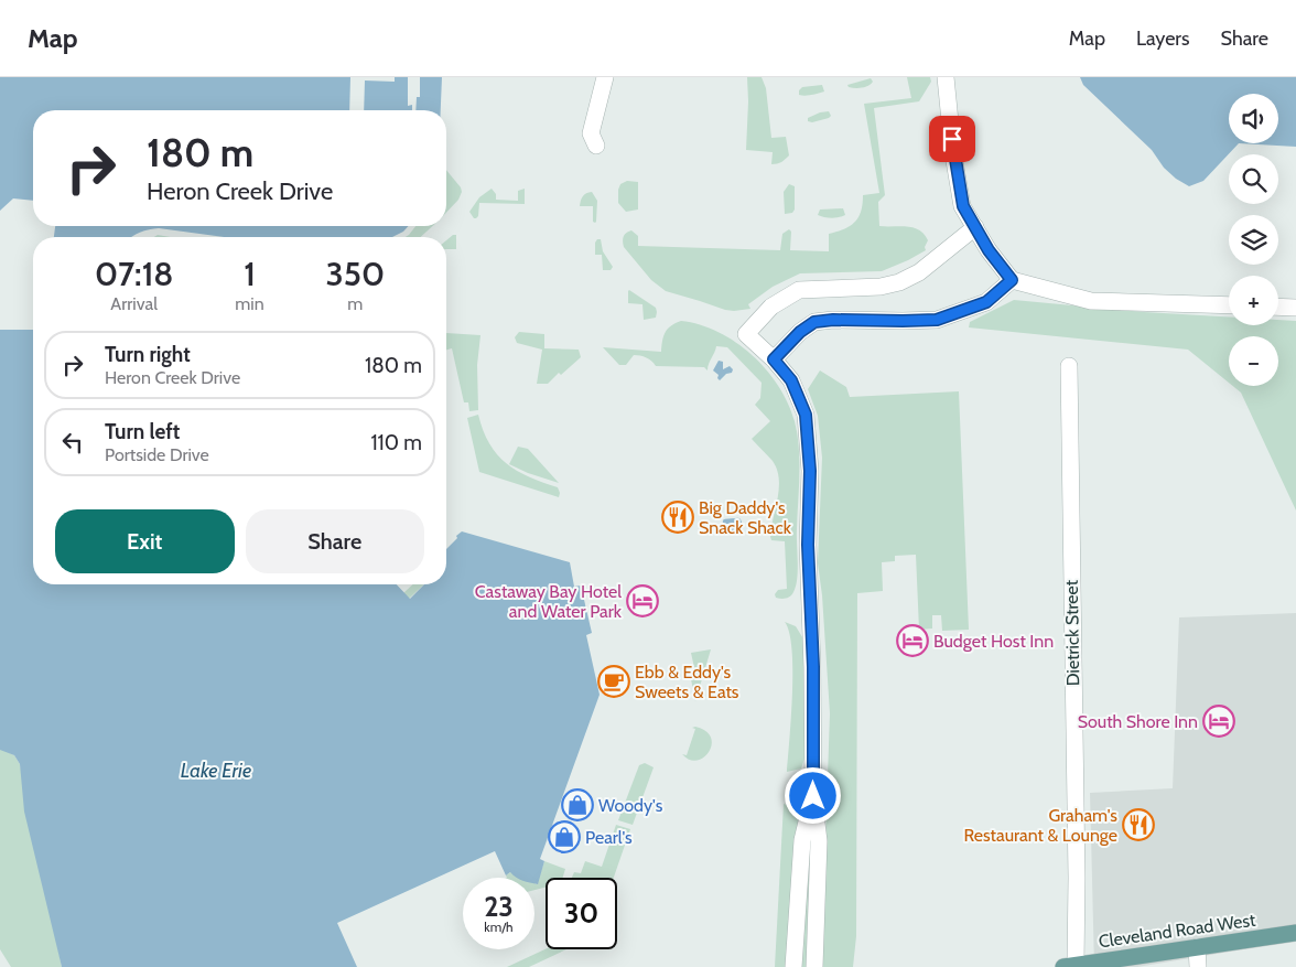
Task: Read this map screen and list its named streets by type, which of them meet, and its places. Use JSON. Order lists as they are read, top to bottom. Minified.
{"streets":{"main road":["Cleveland Road West"],"street":["Dietrick Street"]},"crossings":[["Dietrick Street","Cleveland Road West"]],"water":["Lake Erie"],"places":{"restaurant":["Big Daddy's Snack Shack","Graham's Restaurant & Lounge"],"hotel":["Castaway Bay Hotel and Water Park","Budget Host Inn","South Shore Inn"],"cafe":["Ebb & Eddy's Sweets & Eats"],"shop":["Woody's","Pearl's"]},"page":{"header":"Map","nav":["Map","Layers","Share"],"map_buttons":["+","−"],"turn":["180 m","Heron Creek Drive"],"eta":["07:18","Arrival","1","min","350","m"],"list":[{"name":"Turn right","note":"Heron Creek Drive","value":"180 m"},{"name":"Turn left","note":"Portside Drive","value":"110 m"}],"buttons":["Exit","Share"],"speed":"23 km/h","limit":"30"}}
